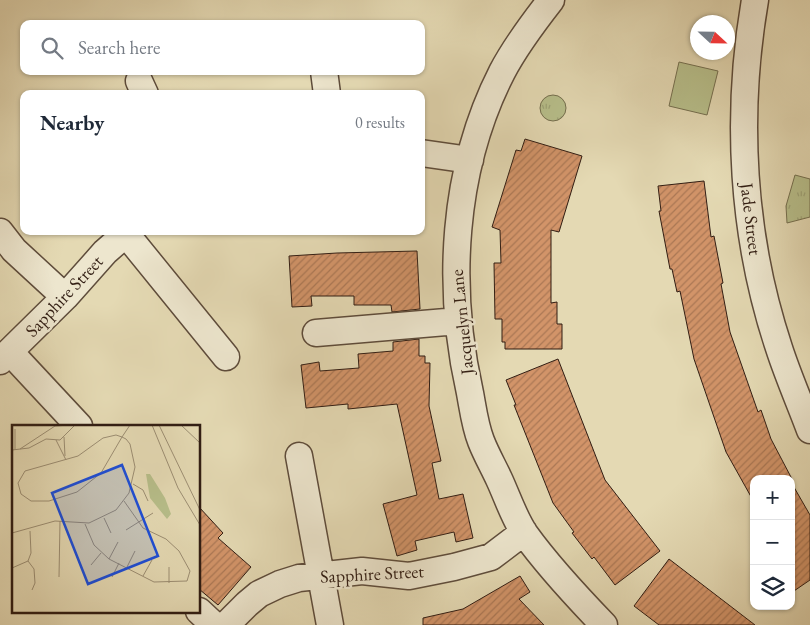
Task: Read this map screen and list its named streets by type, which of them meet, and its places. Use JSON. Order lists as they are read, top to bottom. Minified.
{"streets":{"street":["Jade Street","Sapphire Street","Jacquelyn Lane"]},"crossings":[["Sapphire Street","Jacquelyn Lane"]],"north":"right","page":{"search":"Search here","heading":["Nearby","0 results"],"map_buttons":["+","−"]}}
